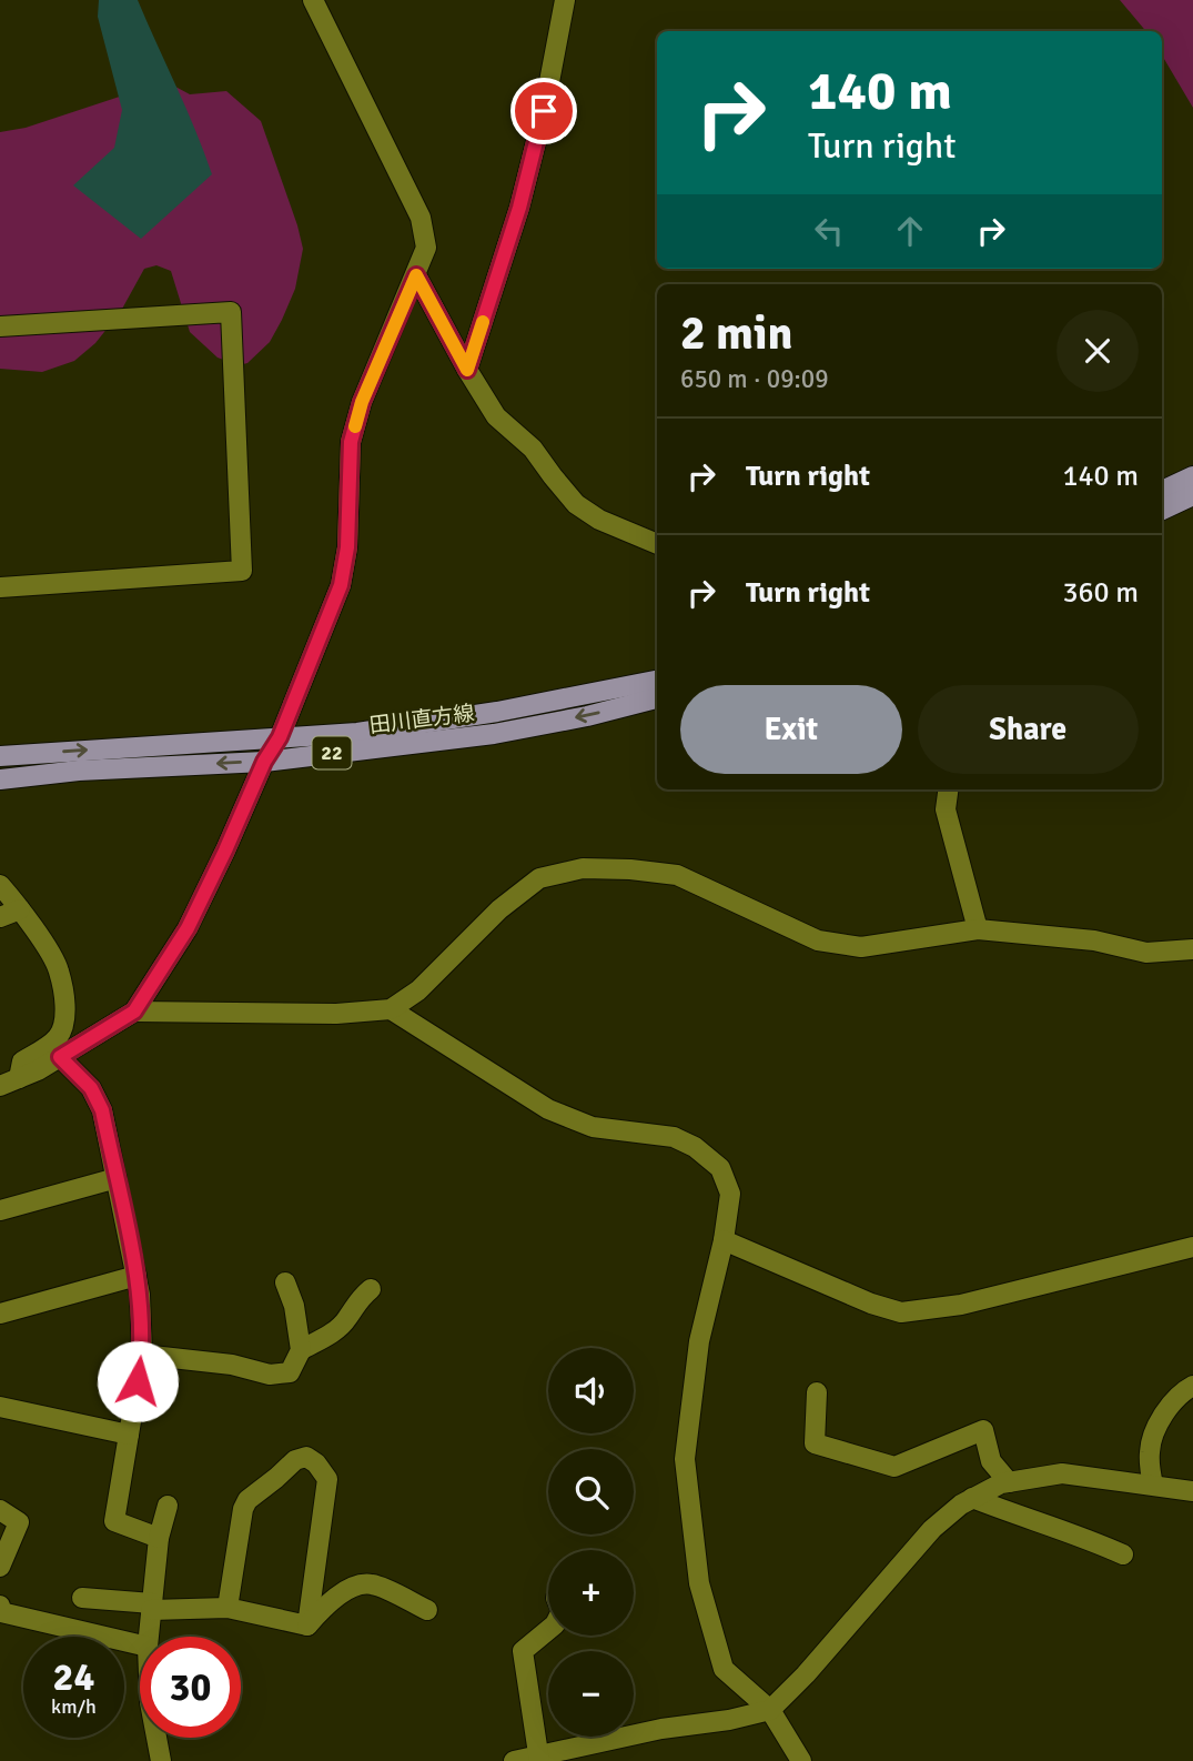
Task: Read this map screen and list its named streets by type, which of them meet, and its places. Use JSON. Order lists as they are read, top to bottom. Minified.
{"streets":{"main road":["田川直方線","22"]},"page":{"turn":["140 m","Turn right"],"heading":["2 min","650 m · 09:09"],"list":[{"name":"Turn right","value":"140 m"},{"name":"Turn right","value":"360 m"}],"buttons":["Exit","Share"],"map_buttons":["+","−"],"speed":"24 km/h","limit":"30"}}
